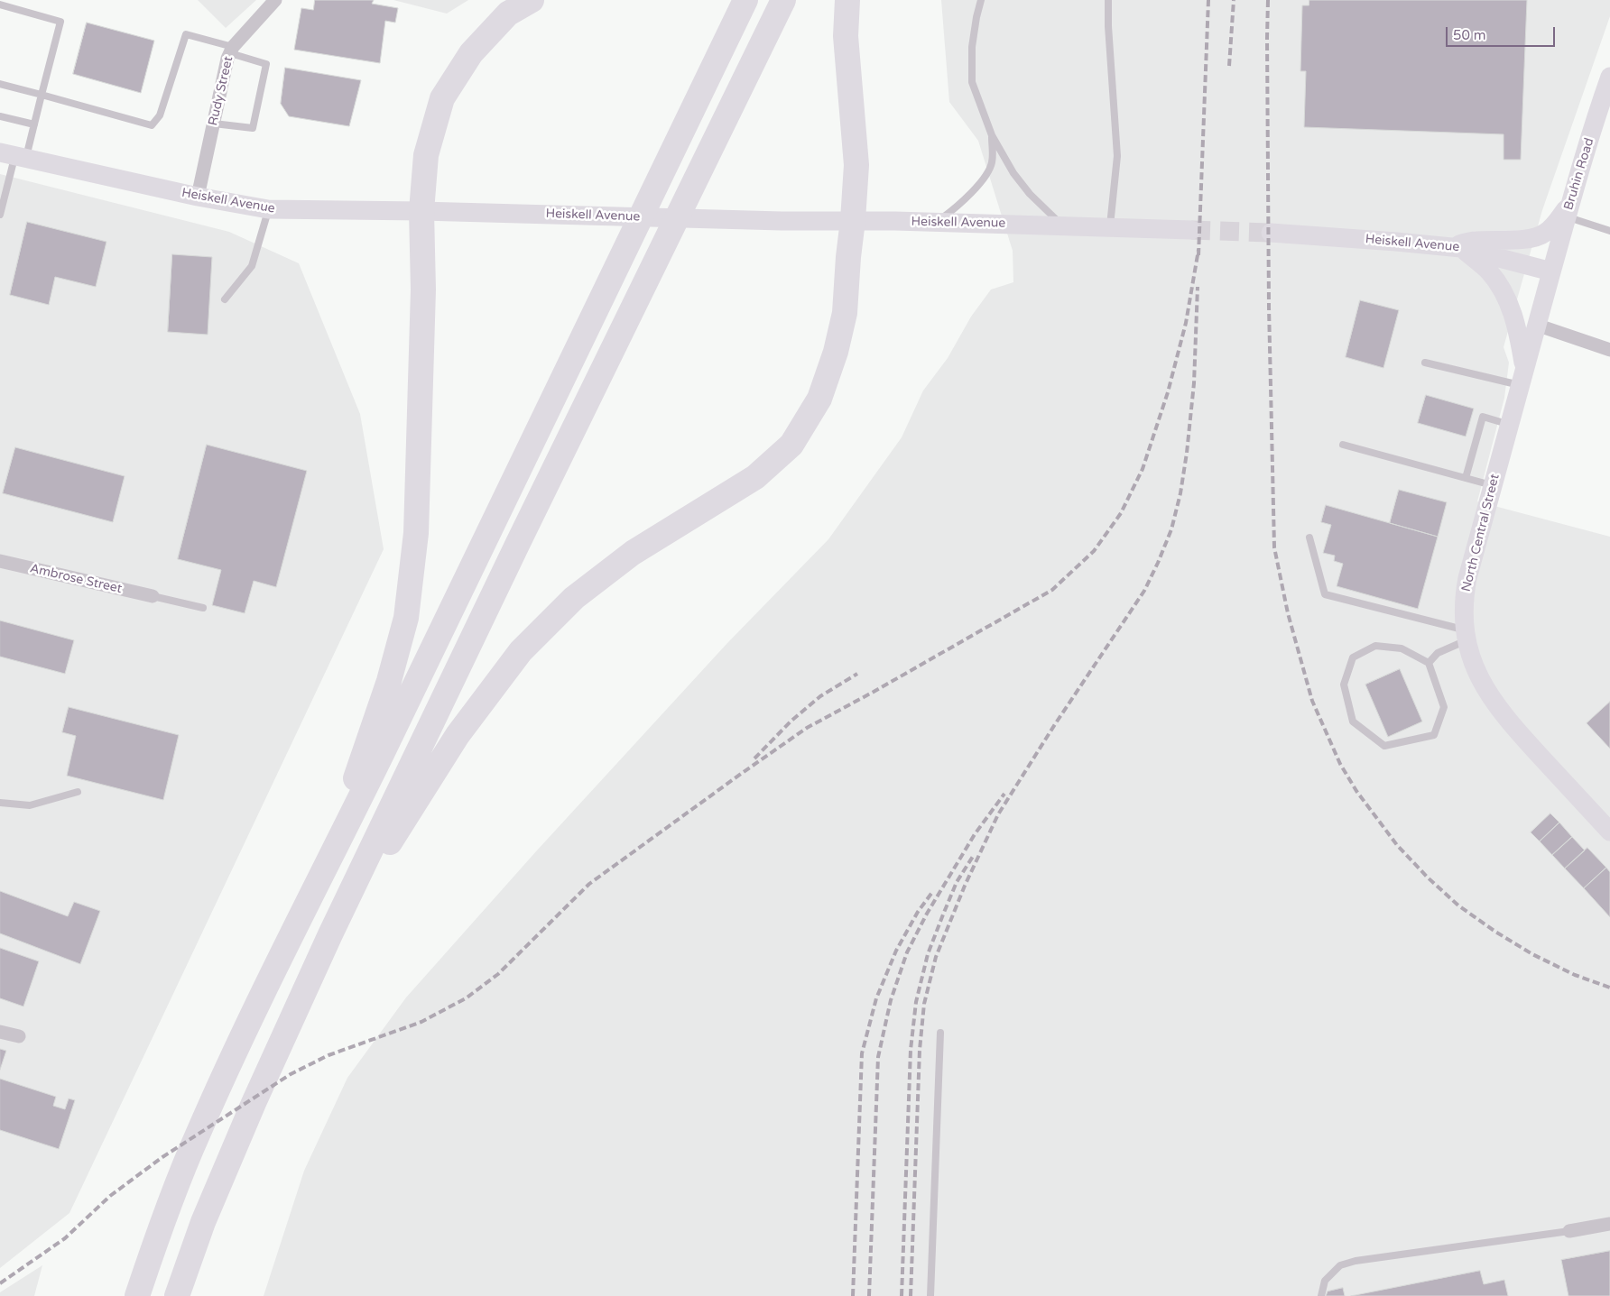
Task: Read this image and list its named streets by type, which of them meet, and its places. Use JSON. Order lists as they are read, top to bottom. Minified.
{"streets":{"street":["Rudy Street","Bruhin Road","Heiskell Avenue","North Central Street","Ambrose Street"]},"crossings":[["Rudy Street","Heiskell Avenue"],["Bruhin Road","Heiskell Avenue"],["Bruhin Road","North Central Street"],["Heiskell Avenue","North Central Street"]],"scale_bar":"50 m"}
